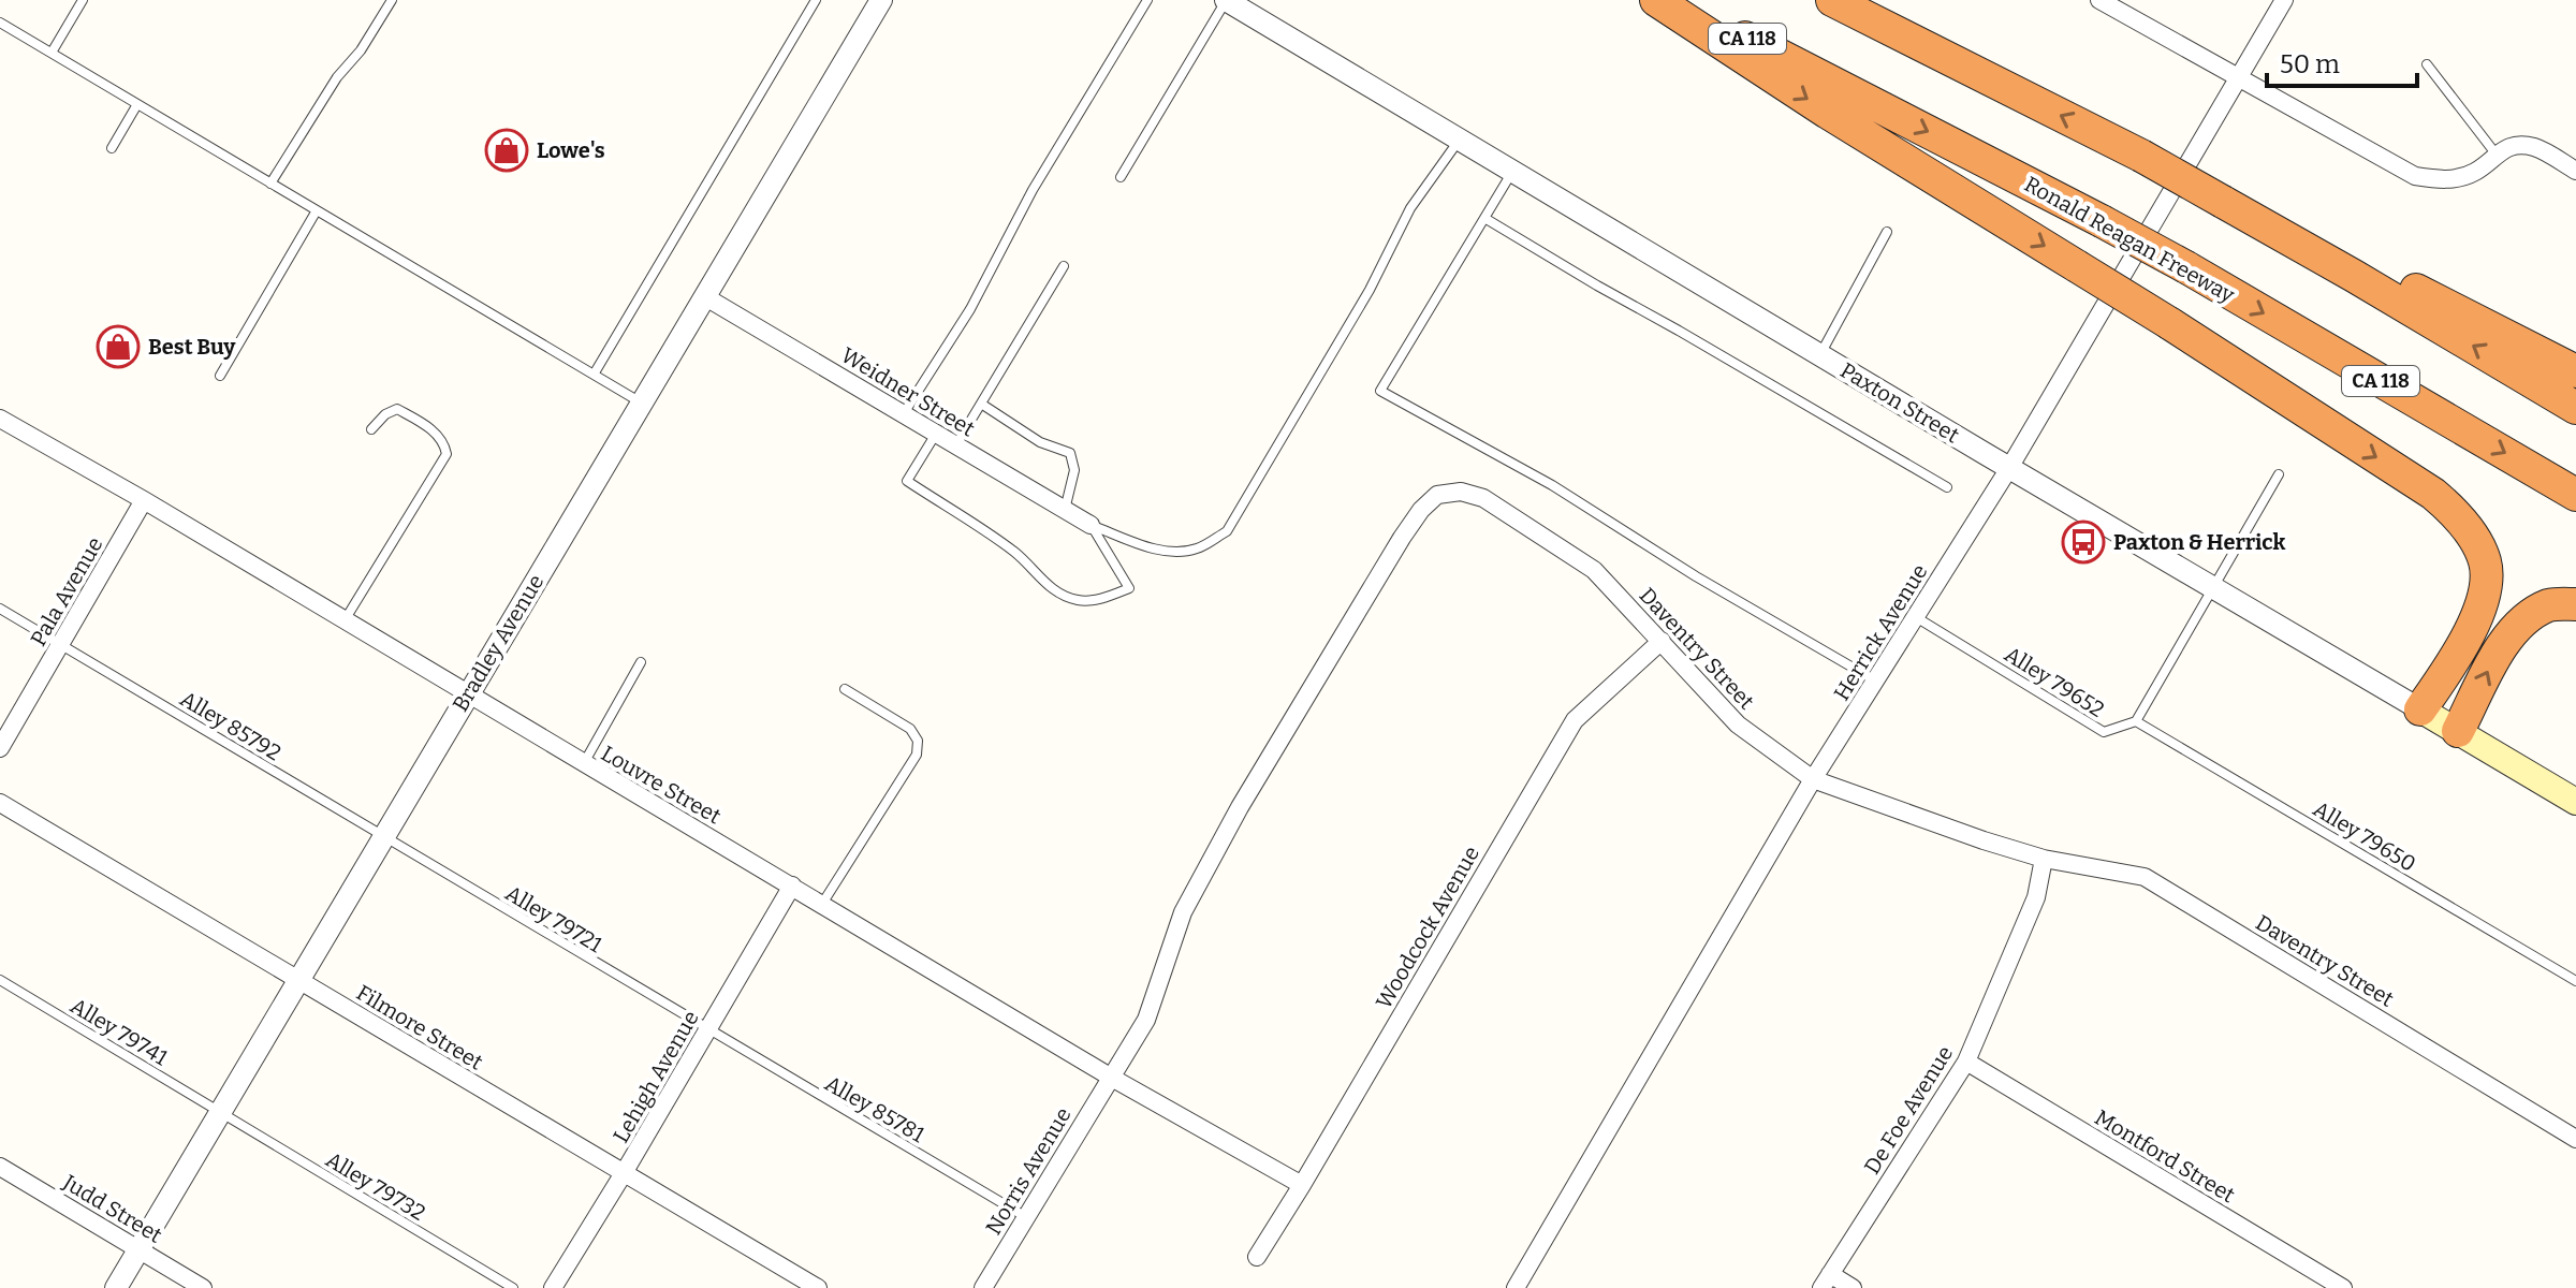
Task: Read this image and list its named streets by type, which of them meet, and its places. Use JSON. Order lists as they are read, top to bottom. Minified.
{"streets":{"highway":["CA 118","Ronald Reagan Freeway"],"main road":["Paxton Street"],"street":["Weidner Street","Pala Avenue","Herrick Avenue","Bradley Avenue","Daventry Street","Louvre Street","Woodcock Avenue","Filmore Street","Lehigh Avenue","De Foe Avenue","Montford Street","Norris Avenue","Judd Street"],"lane":["Alley 79652","Alley 85792","Alley 79650","Alley 79721","Alley 79741","Alley 85781","Alley 79732"]},"crossings":[["Weidner Street","Bradley Avenue"],["Paxton Street","Herrick Avenue"],["Pala Avenue","Alley 85792"],["Pala Avenue","Louvre Street"],["Herrick Avenue","Daventry Street"],["Herrick Avenue","Alley 79652"],["Bradley Avenue","Alley 85792"],["Bradley Avenue","Louvre Street"],["Bradley Avenue","Alley 79721"],["Bradley Avenue","Filmore Street"],["Bradley Avenue","Alley 79741"],["Bradley Avenue","Alley 79732"],["Bradley Avenue","Judd Street"],["Daventry Street","Louvre Street"],["Daventry Street","Woodcock Avenue"],["Daventry Street","De Foe Avenue"],["Daventry Street","Norris Avenue"],["Alley 79652","Alley 79650"],["Alley 85792","Alley 79721"],["Louvre Street","Woodcock Avenue"],["Louvre Street","Lehigh Avenue"],["Louvre Street","Norris Avenue"],["Alley 79721","Lehigh Avenue"],["Alley 79721","Alley 85781"],["Filmore Street","Lehigh Avenue"],["Alley 79741","Alley 79732"],["Lehigh Avenue","Alley 85781"],["Alley 85781","Norris Avenue"],["De Foe Avenue","Montford Street"]],"places":{"shop":["Lowe's","Best Buy"],"bus stop":["Paxton & Herrick"]},"scale_bar":"50 m"}
